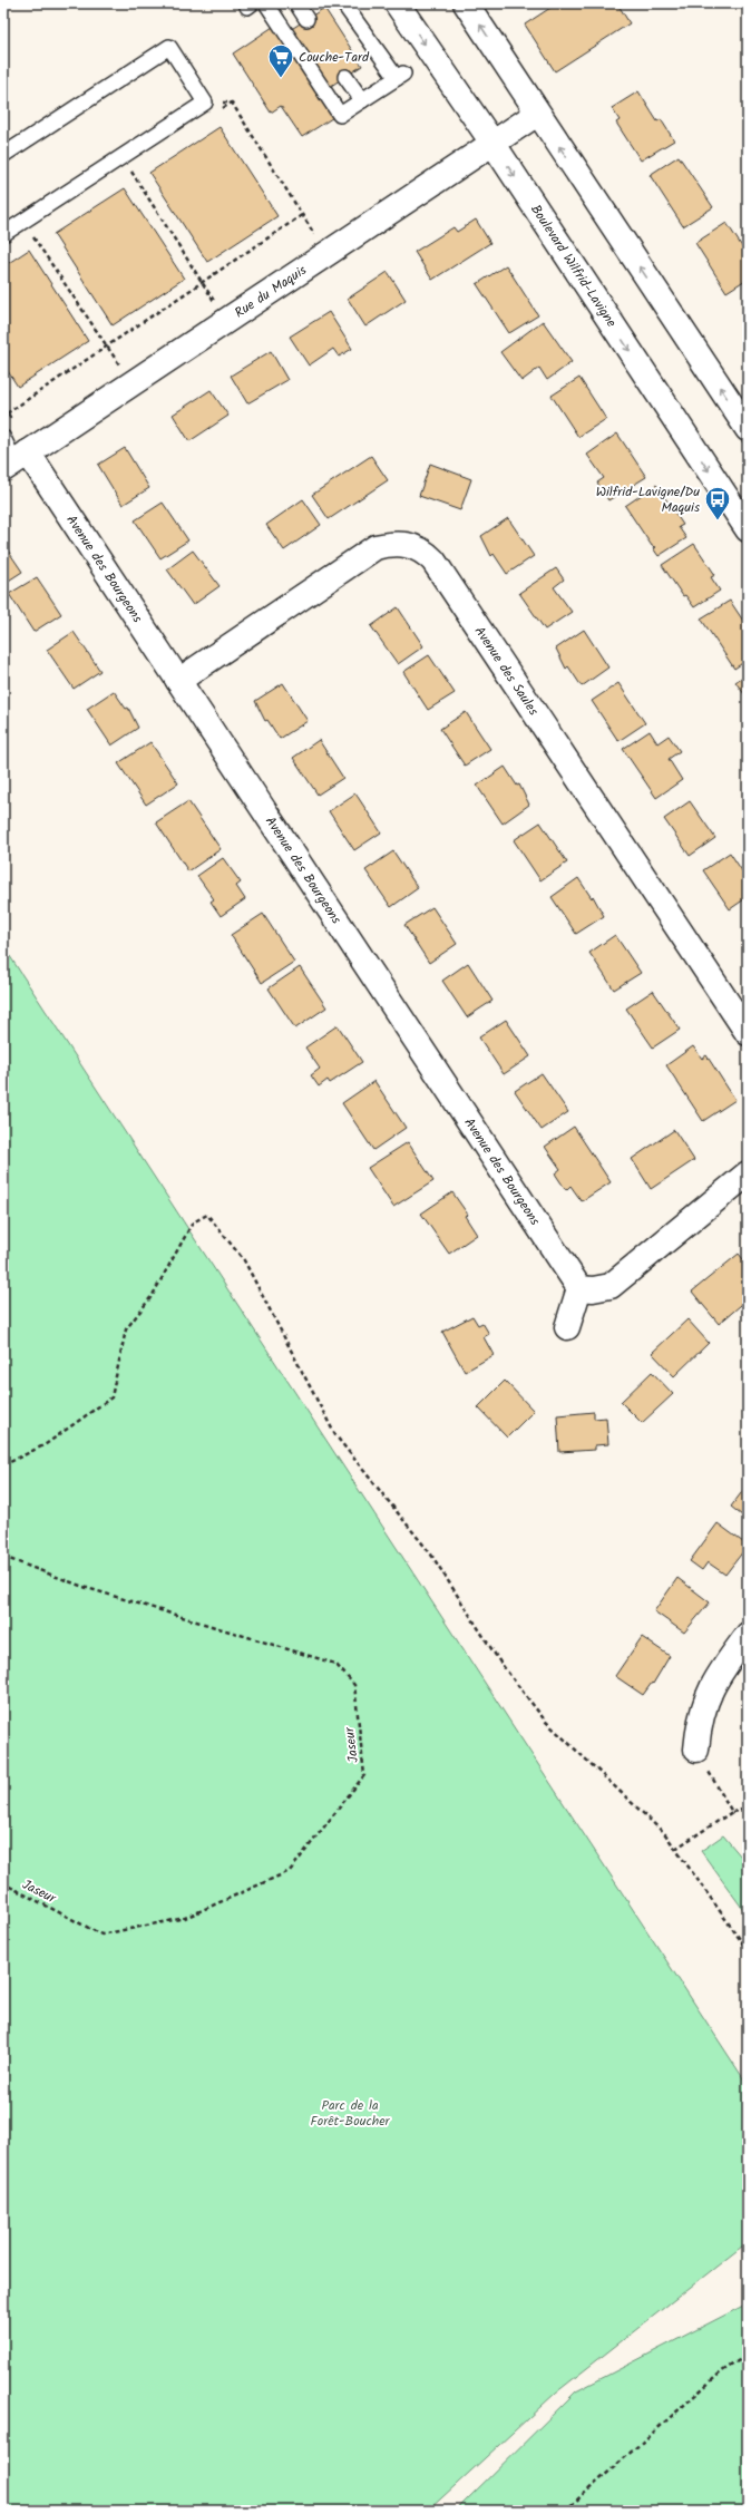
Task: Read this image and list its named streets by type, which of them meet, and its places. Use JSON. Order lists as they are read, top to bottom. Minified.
{"streets":{"street":["Boulevard Wilfrid-Lavigne","Rue du Maquis","Avenue des Bourgeons","Avenue des Saules"],"path":["Jaseur"]},"crossings":[["Boulevard Wilfrid-Lavigne","Rue du Maquis"],["Rue du Maquis","Avenue des Bourgeons"],["Avenue des Bourgeons","Avenue des Saules"]],"parks":["Parc de la Forêt-Boucher"],"places":{"supermarket":["Couche-Tard"],"bus stop":["Wilfrid-Lavigne/Du Maquis"]}}
